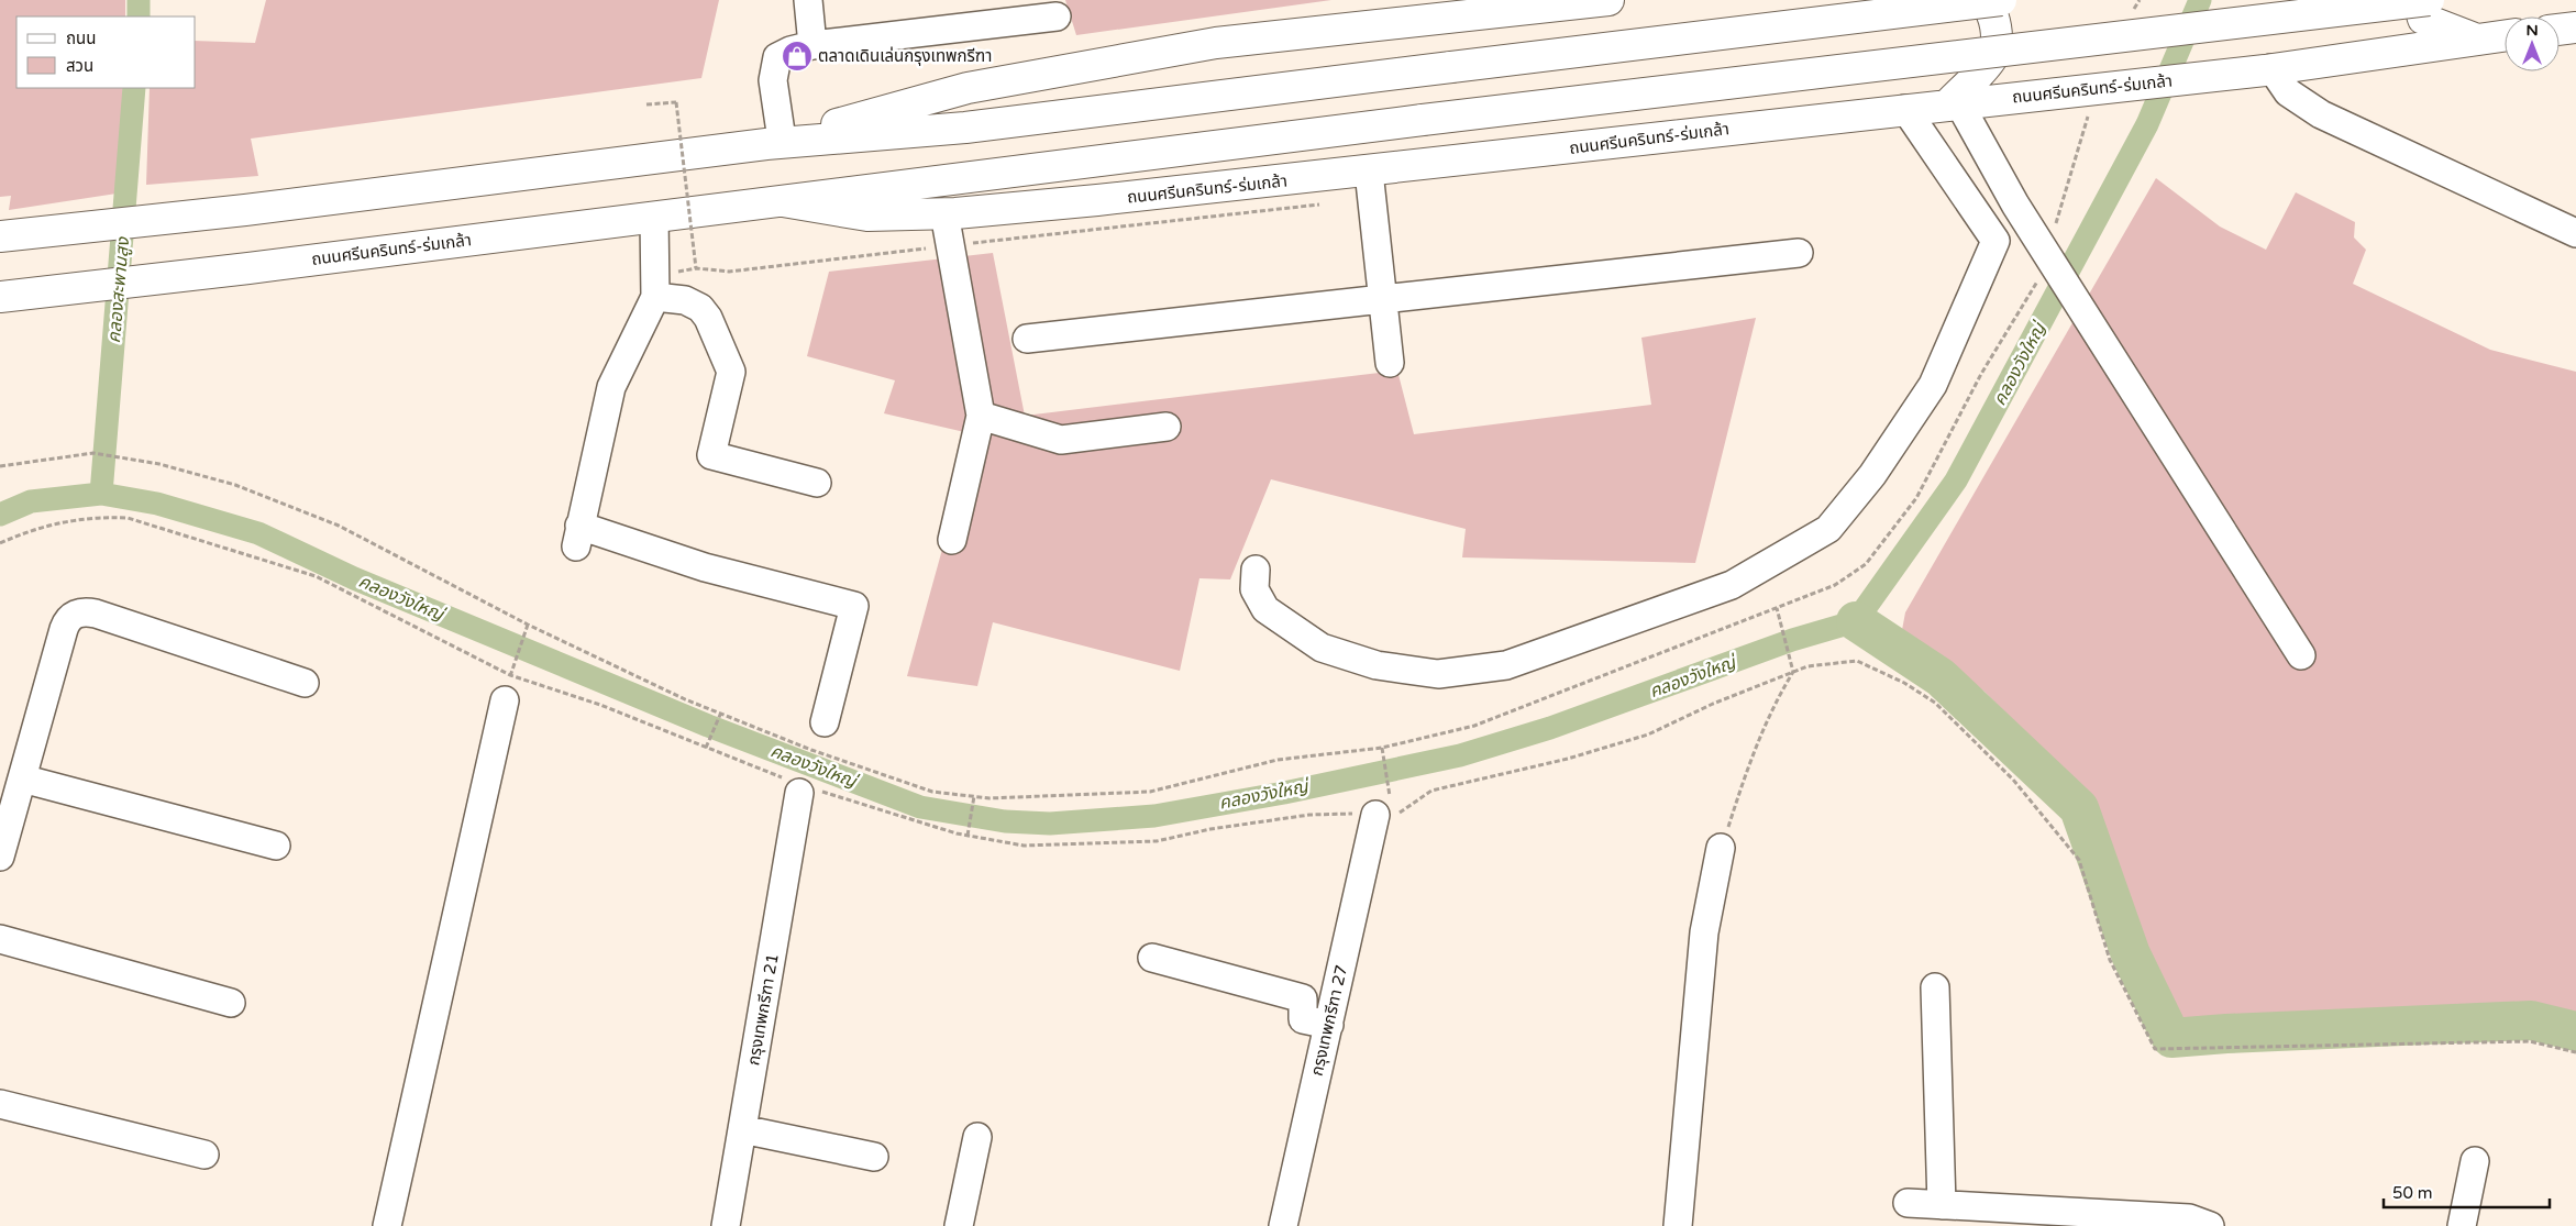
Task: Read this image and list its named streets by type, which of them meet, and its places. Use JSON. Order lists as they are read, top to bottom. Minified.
{"streets":{"main road":["ถนนศรีนครินทร์-ร่มเกล้า"],"street":["กรุงเทพกรีฑา 21","กรุงเทพกรีฑา 27"]},"water":["คลองสะพานสูง","คลองวังใหญ่"],"places":{"shop":["ตลาดเดินเล่นกรุงเทพกรีฑา"]},"legend":["ถนน","สวน"],"scale_bar":"50 m","north":"top"}
